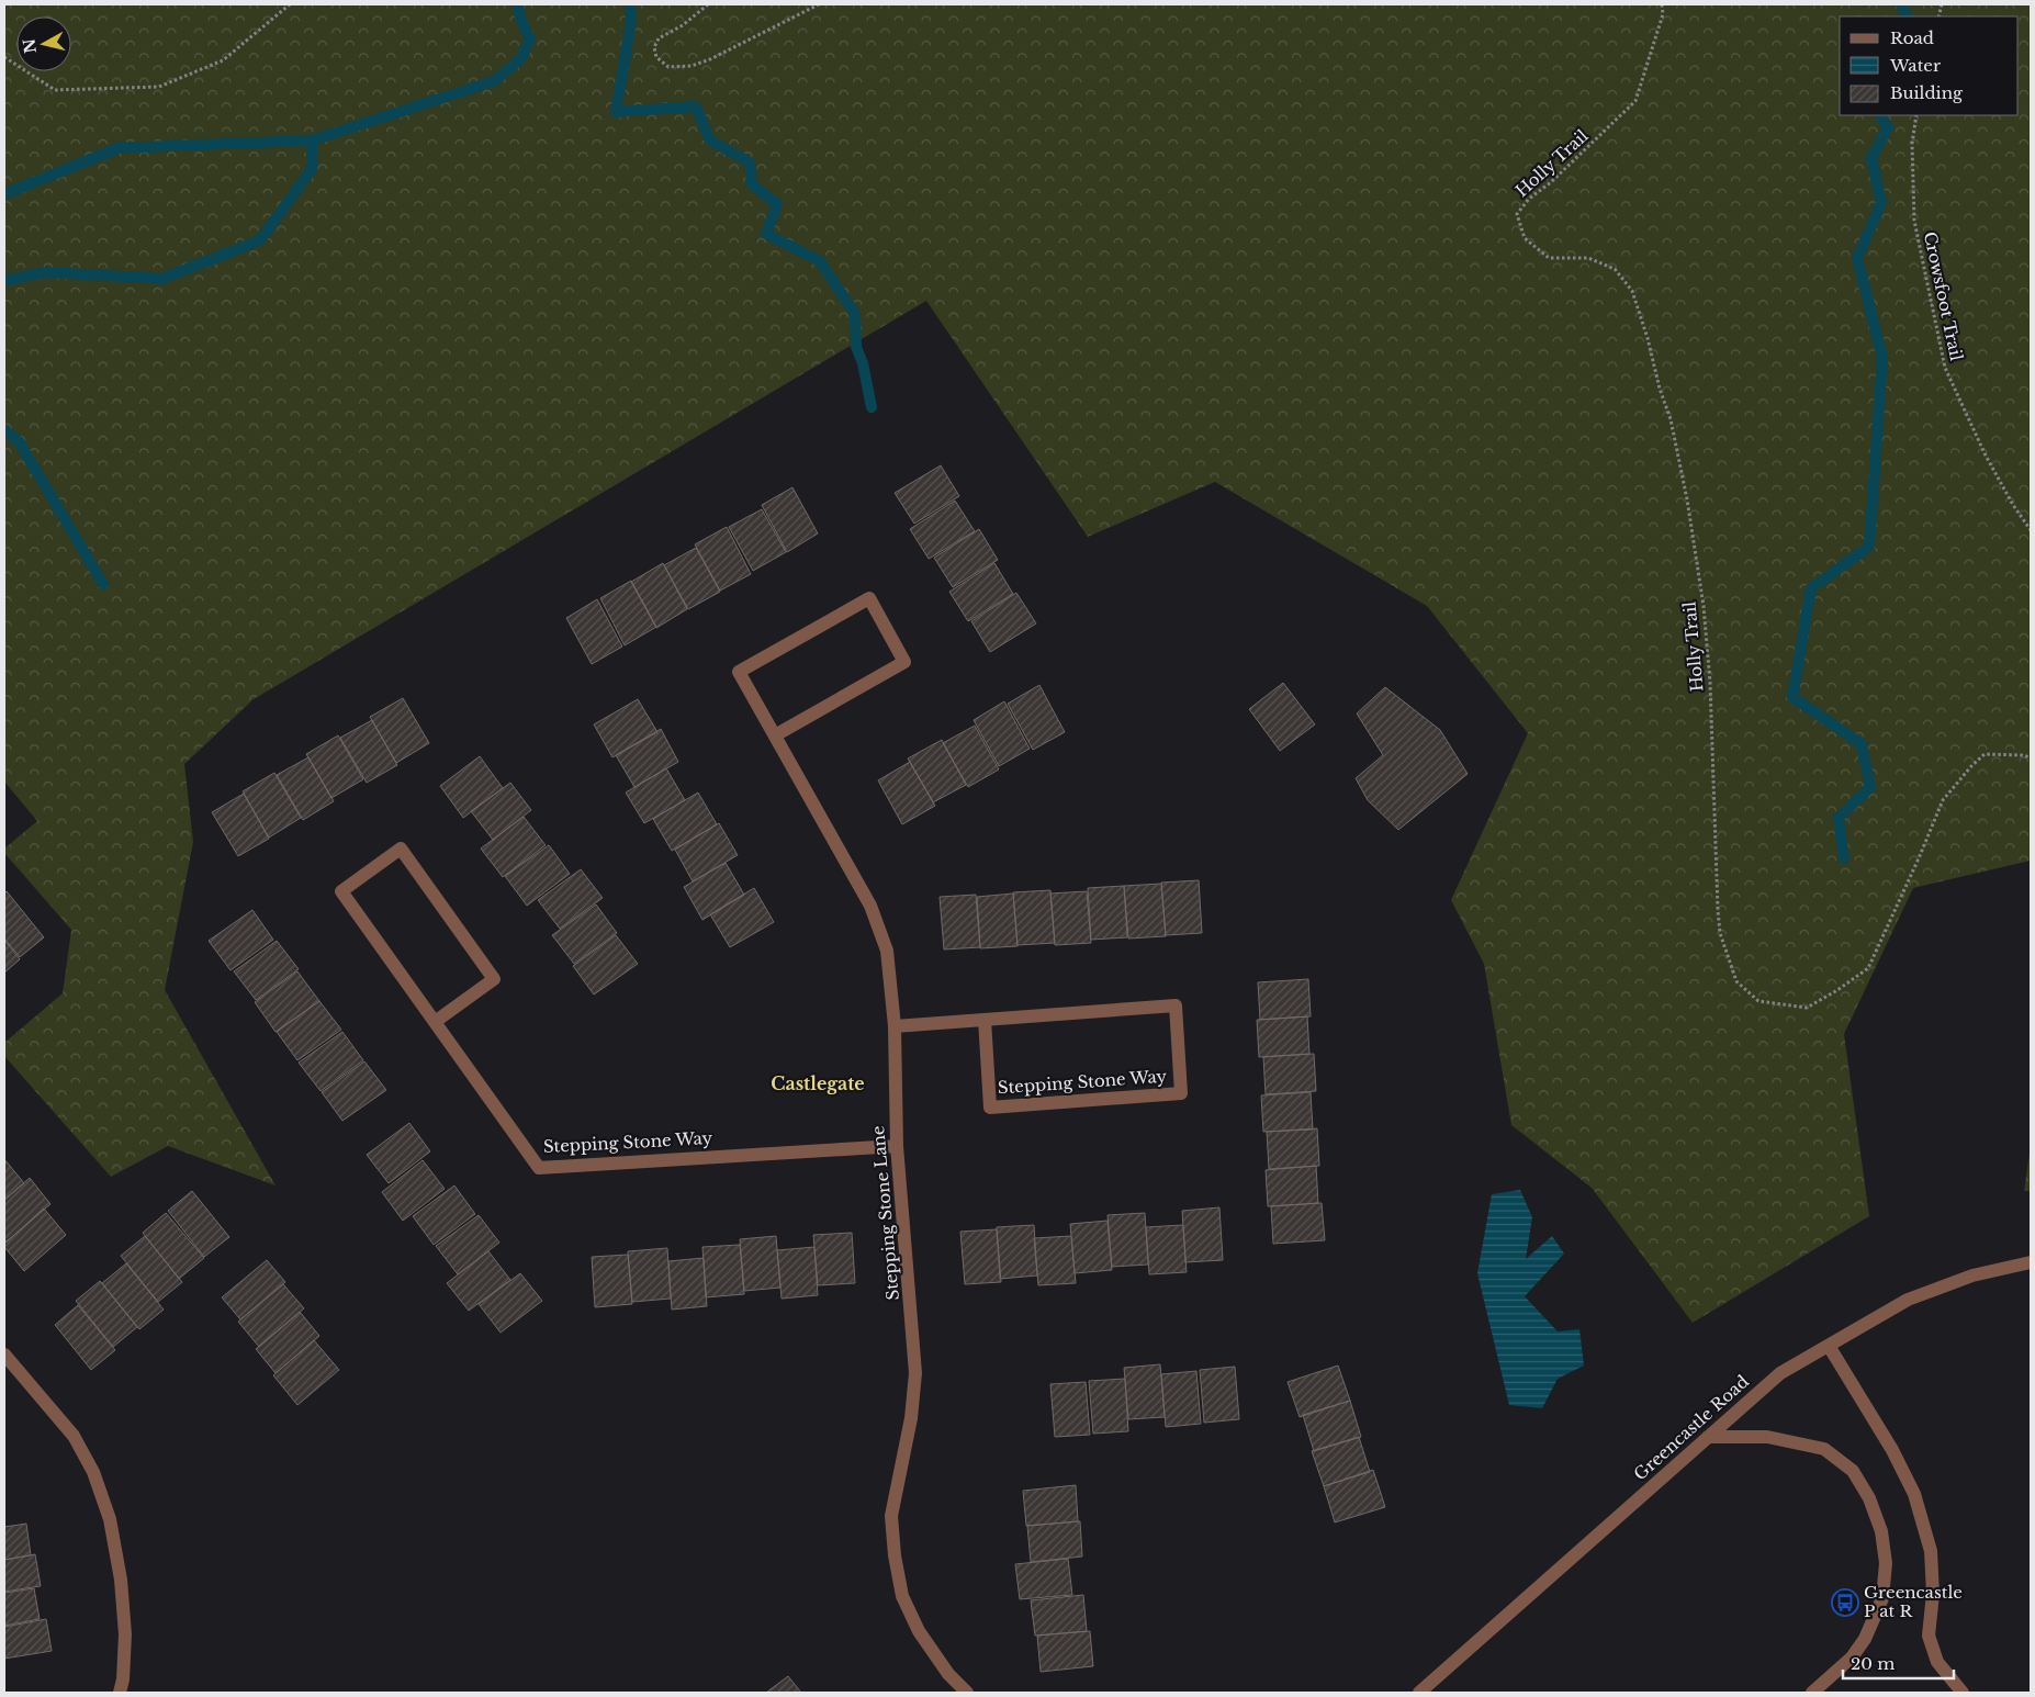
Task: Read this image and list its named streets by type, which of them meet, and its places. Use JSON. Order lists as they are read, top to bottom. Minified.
{"streets":{"street":["Stepping Stone Way","Stepping Stone Lane","Greencastle Road"],"path":["Holly Trail","Crowsfoot Trail"]},"crossings":[["Stepping Stone Way","Stepping Stone Lane"]],"districts":["Castlegate"],"places":{"bus stop":["Greencastle P at R"]},"legend":["Road","Water","Building"],"scale_bar":"20 m","north":"left"}
